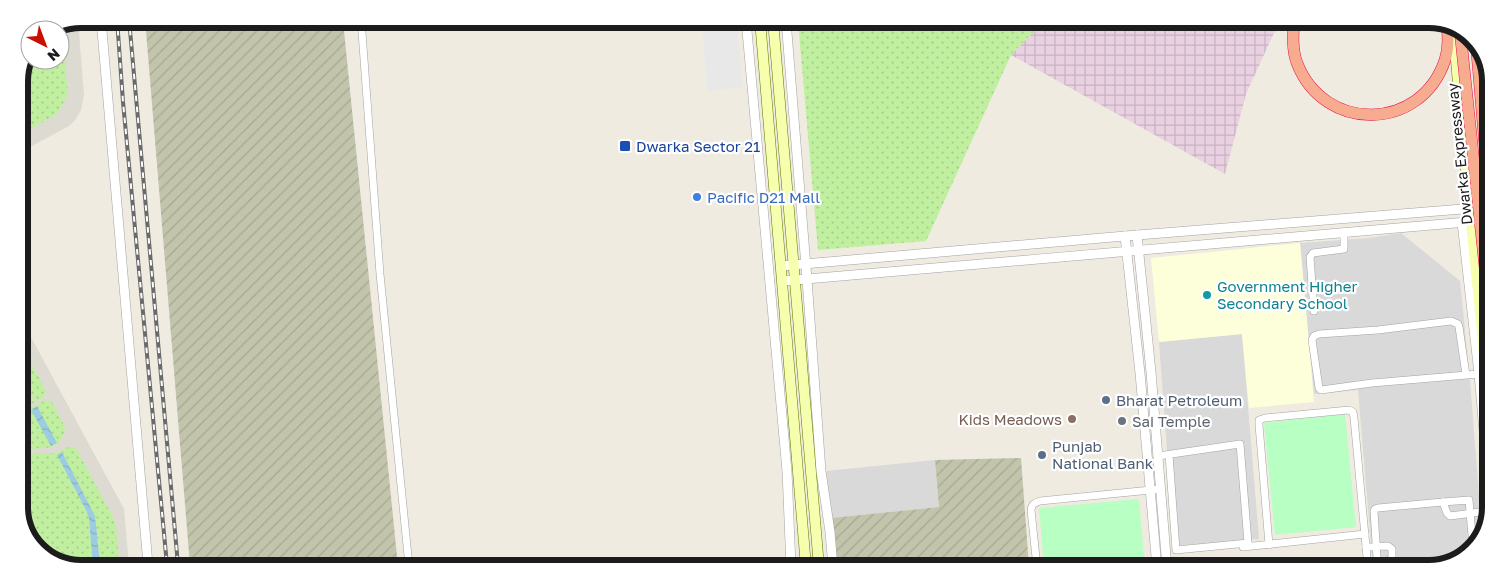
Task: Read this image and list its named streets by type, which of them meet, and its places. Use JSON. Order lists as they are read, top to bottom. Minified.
{"streets":{"highway":["Dwarka Expressway"]},"places":{"transit":["Dwarka Sector 21"],"other":["Pacific D21 Mall","Government Higher Secondary School","Bharat Petroleum","Kids Meadows","Sai Temple","Punjab National Bank"]},"north":"bottom right"}
